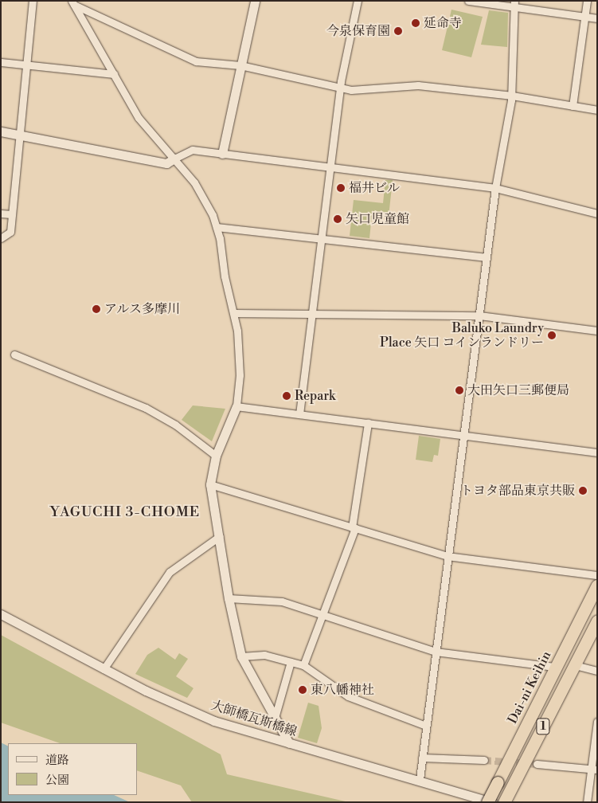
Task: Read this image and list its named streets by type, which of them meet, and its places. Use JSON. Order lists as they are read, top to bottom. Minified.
{"streets":{"highway":["Dai-ni Keihin","1"],"street":["大師橋瓦斯橋線"]},"districts":["YAGUCHI 3-CHOME"],"places":["延命寺","今泉保育園","福井ビル","矢口児童館","アルス多摩川","Baluko Laundry Place 矢口 コインランドリー","大田矢口三郵便局","Repark","トヨタ部品東京共販","東八幡神社"],"legend":["道路","公園"]}
